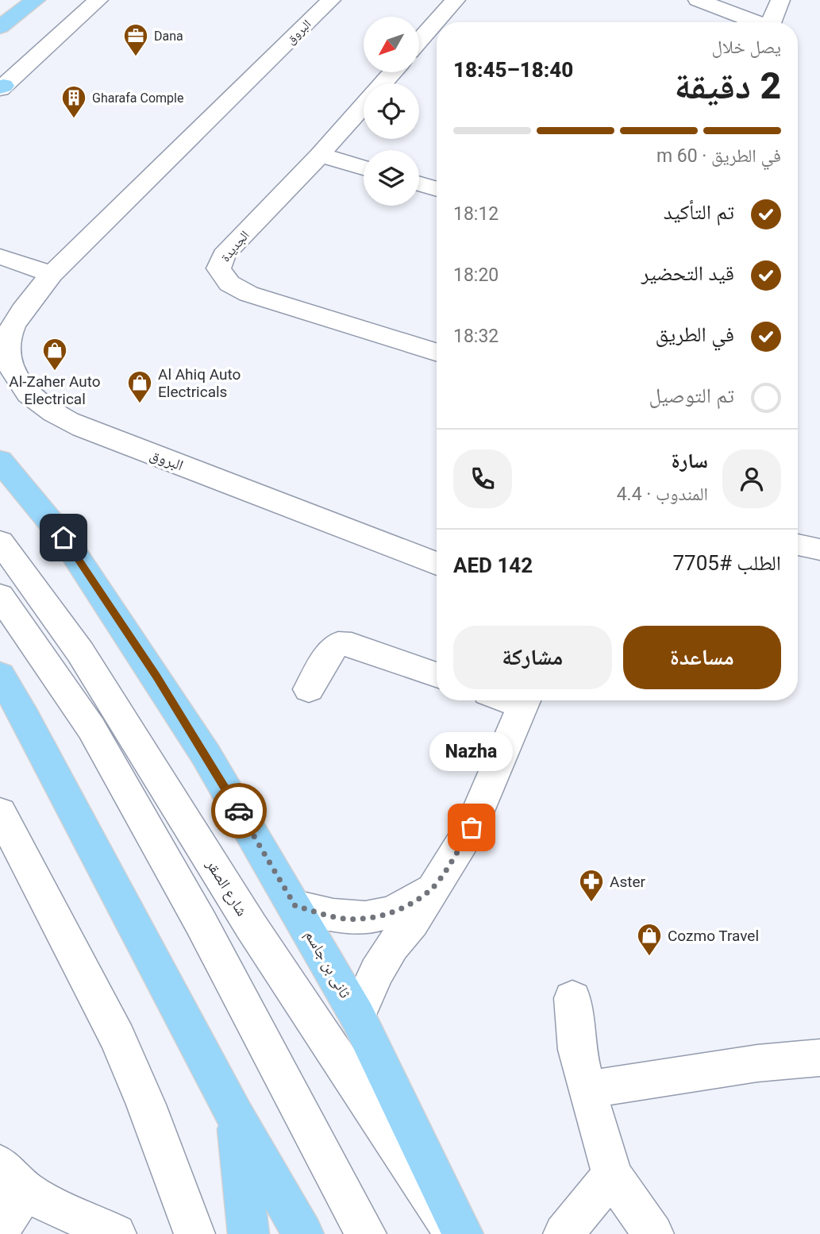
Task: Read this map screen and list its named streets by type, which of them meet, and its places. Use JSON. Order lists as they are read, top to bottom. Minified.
{"streets":{"main road":["ثانى بن جاسم"],"street":["البروق","الجديدة","شارع الصقر"]},"places":{"office":["Dana"],"building":["Gharafa Comple"],"shop":["Al-Zaher Auto Electrical","Al Ahiq Auto Electricals","Cozmo Travel"],"other":["Nazha"],"pharmacy":["Aster"]},"north":"bottom left","page":{"heading":["2 دقيقة","يصل خلال","18:40–18:45"],"panel":["سارة","المندوب · 4.4","الطلب #7705","AED 142"],"bar":"في الطريق · 60 m","list":[["تم التأكيد","18:12"],["قيد التحضير","18:20"],["في الطريق","18:32"],"تم التوصيل"],"buttons":["مساعدة","مشاركة"],"bubble":"Nazha"}}
